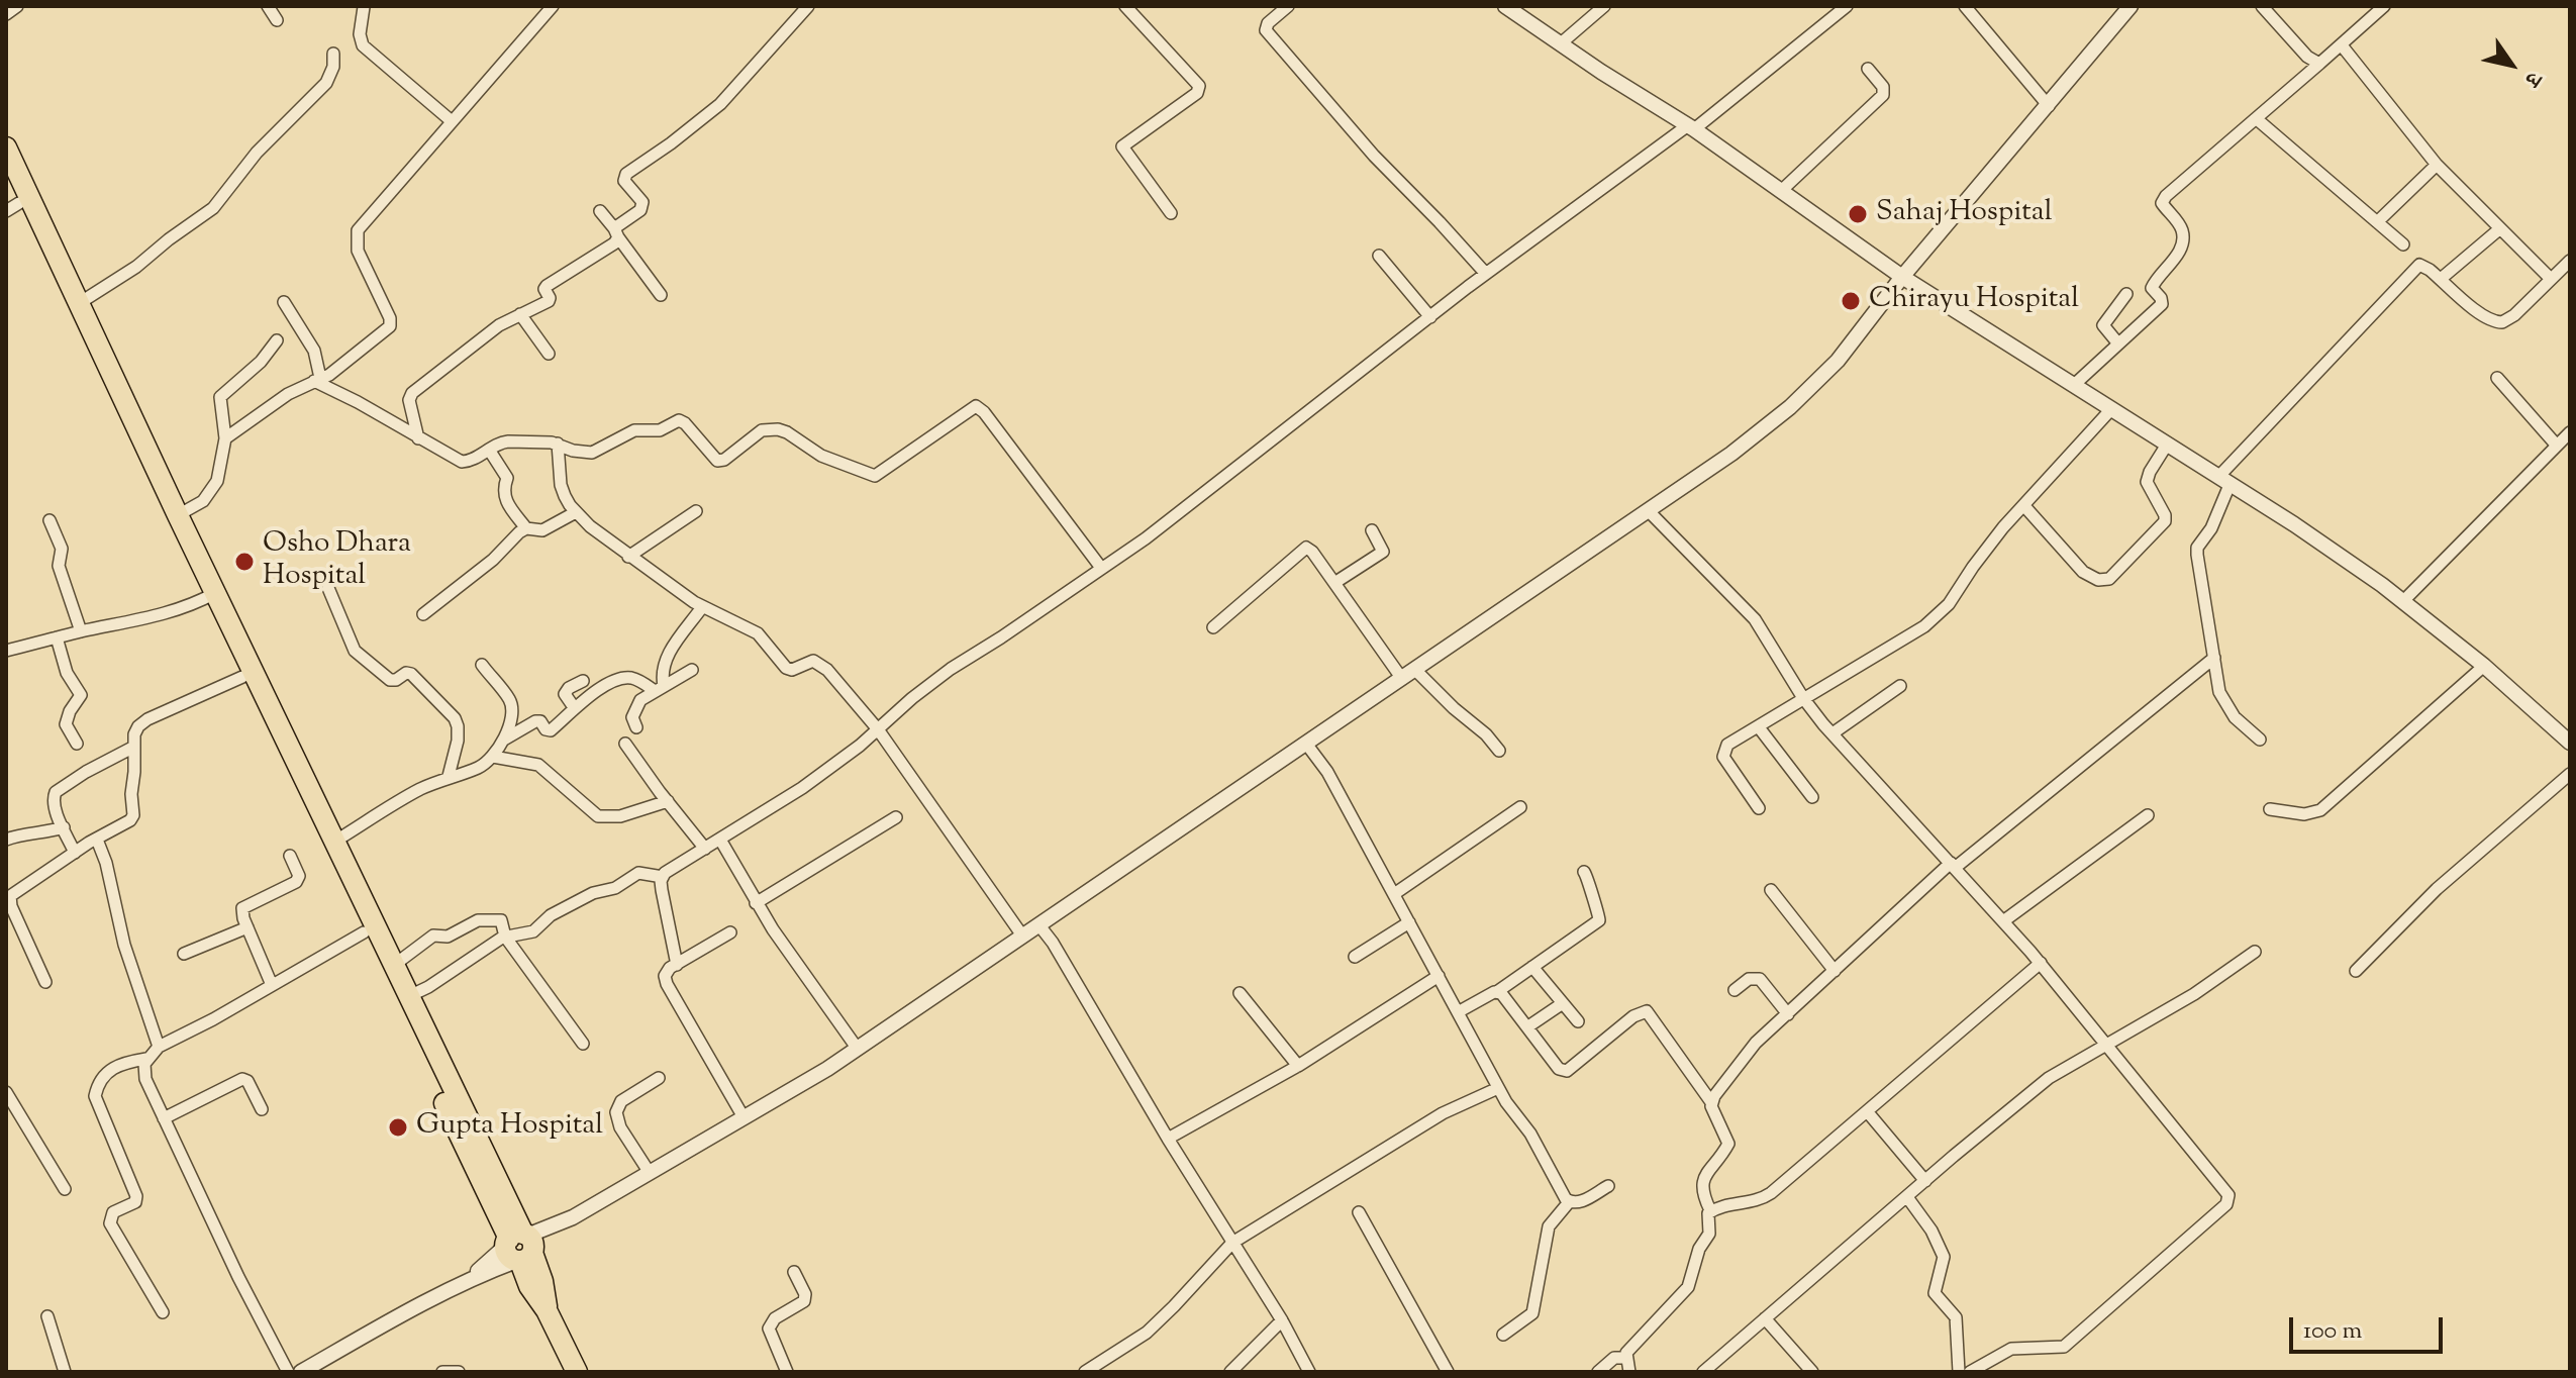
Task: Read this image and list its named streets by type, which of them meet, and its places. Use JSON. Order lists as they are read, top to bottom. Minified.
{"places":["Sahaj Hospital","Chirayu Hospital","Osho Dhara Hospital","Gupta Hospital"],"scale_bar":"100 m","north":"bottom right"}
